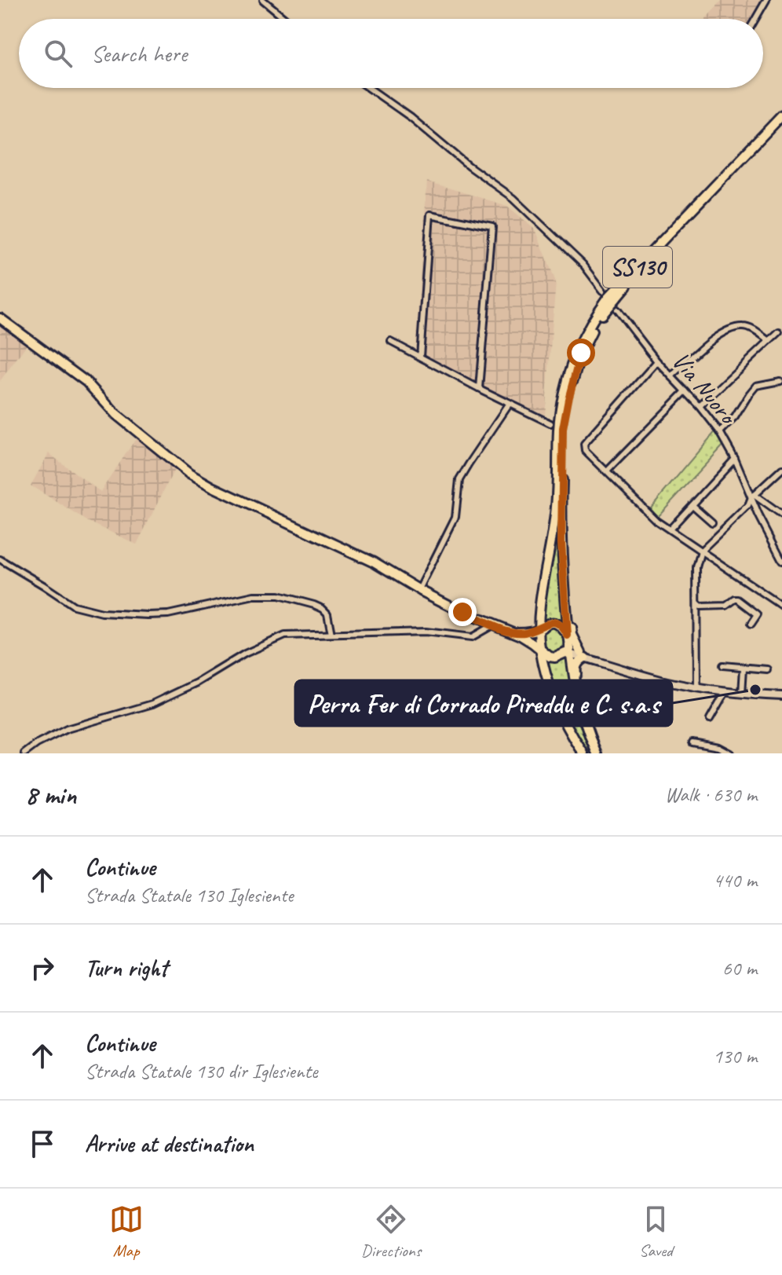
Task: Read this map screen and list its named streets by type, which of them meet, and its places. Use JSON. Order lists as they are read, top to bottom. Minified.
{"streets":{"main road":["SS130"],"street":["Via Nuoro"]},"places":["Perra Fer di Corrado Pireddu e C. s.a.s"],"page":{"search":"Search here","heading":["8 min","Walk · 630 m"],"list":[["Continue","Strada Statale 130 Iglesiente","440 m"],["Turn right","60 m"],["Continue","Strada Statale 130 dir Iglesiente","130 m"],"Arrive at destination"],"nav":["Map","Directions","Saved"]}}
